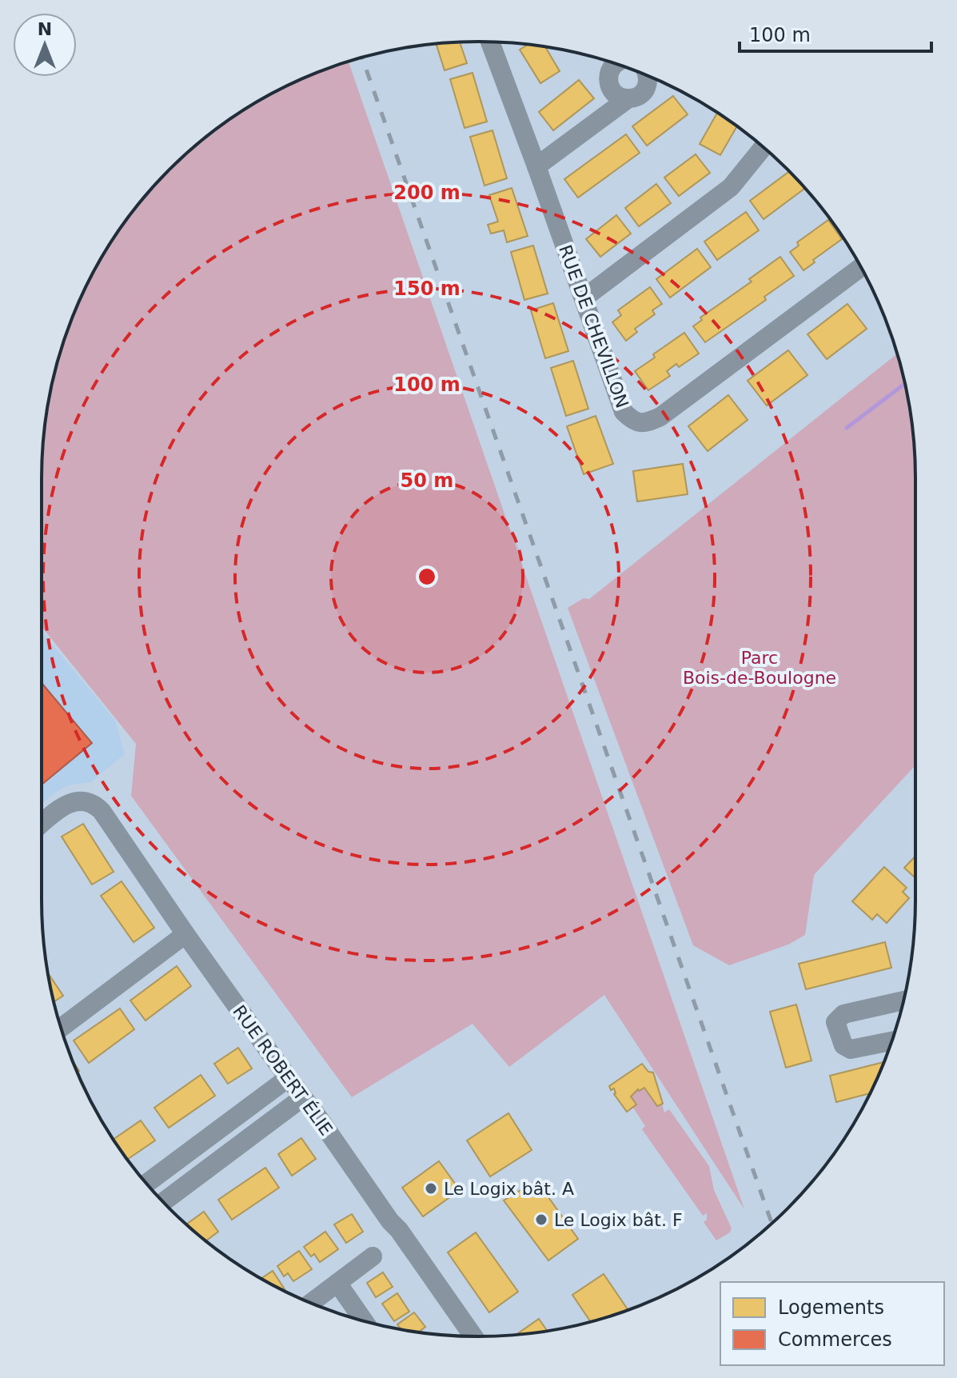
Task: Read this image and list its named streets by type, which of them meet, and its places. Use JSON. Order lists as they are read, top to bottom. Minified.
{"streets":{"street":["RUE DE CHEVILLON","RUE ROBERT ÉLIE"]},"parks":["Parc Bois-de-Boulogne"],"places":["Le Logix bât. A","Le Logix bât. F"],"legend":["Logements","Commerces"],"scale_bar":"100 m","north":"top","rings":["200 m","150 m","100 m","50 m"]}
